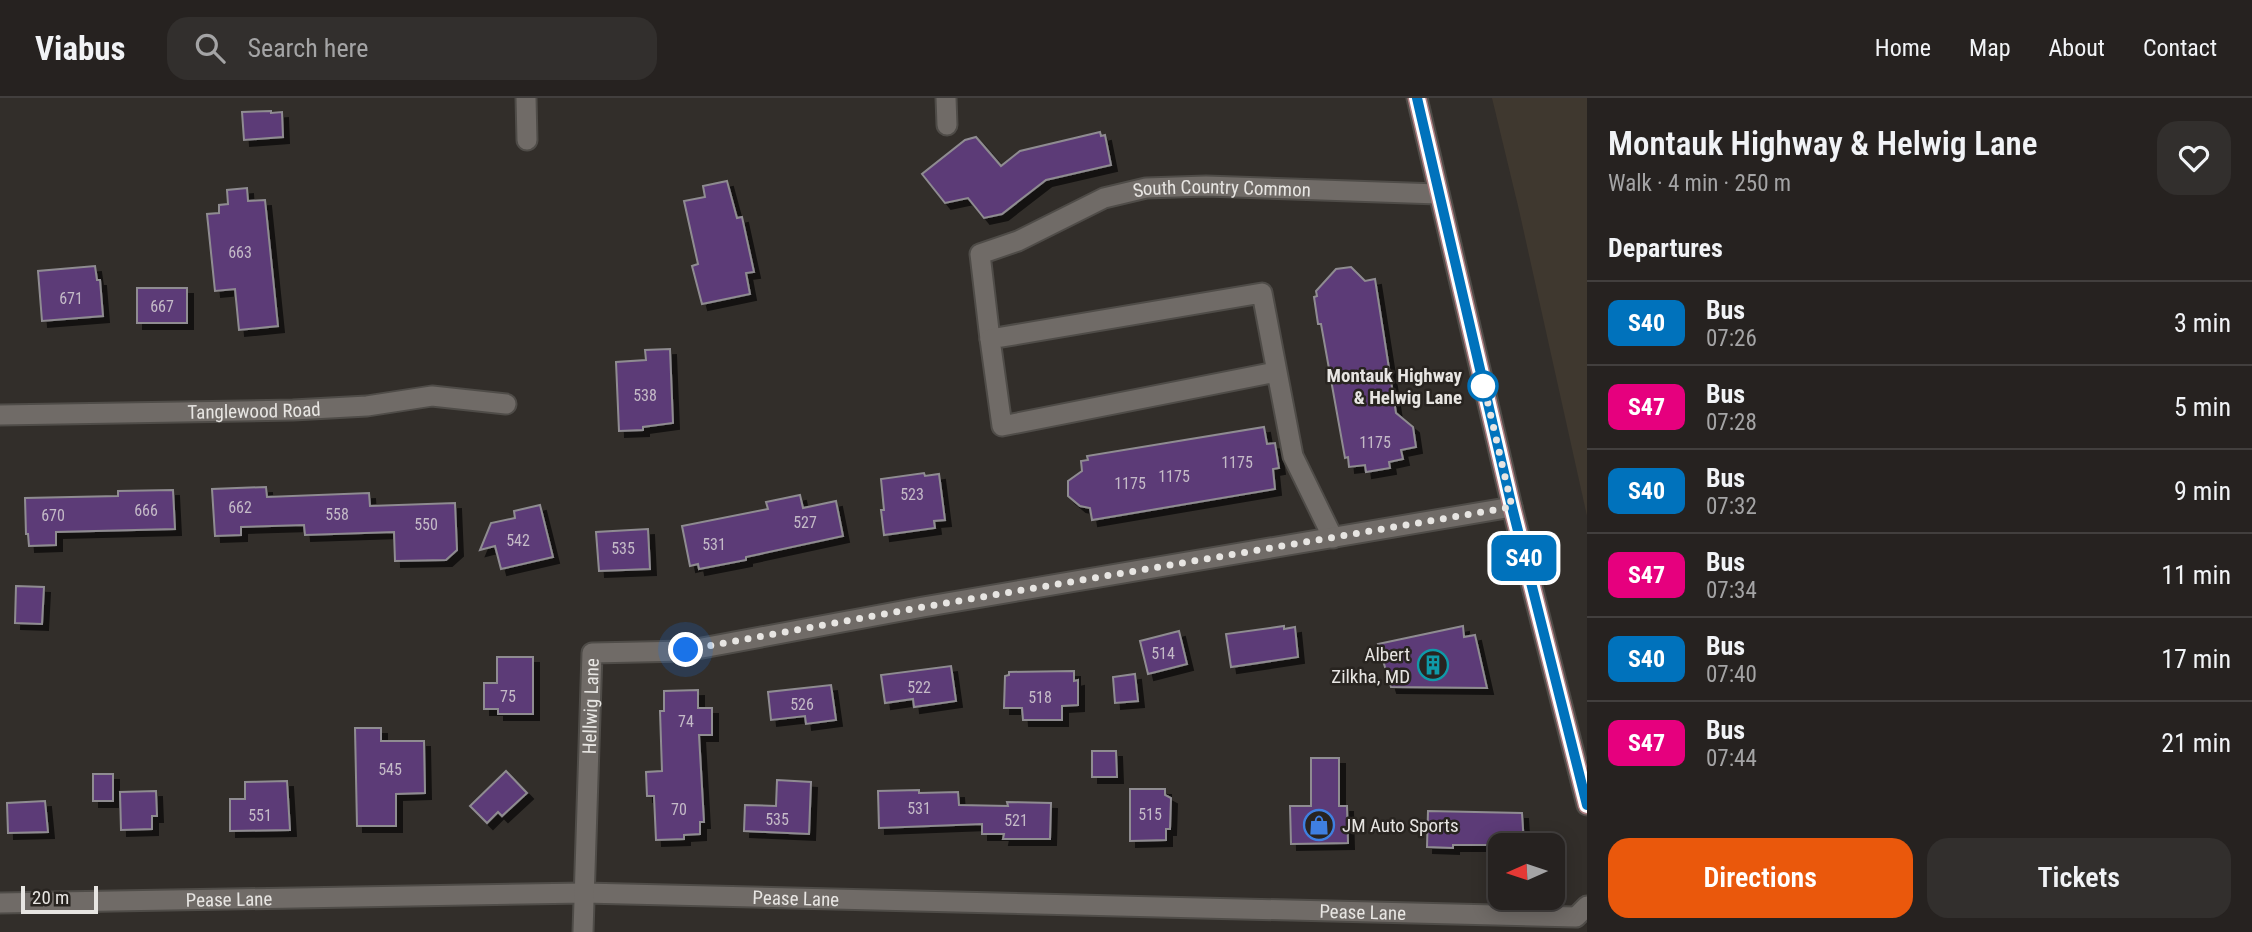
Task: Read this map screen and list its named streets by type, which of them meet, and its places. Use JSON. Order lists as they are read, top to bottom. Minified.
{"streets":{"street":["South Country Common","Tanglewood Road","Hellwig Lane","Pease Lane"]},"crossings":[["Hellwig Lane","Pease Lane"]],"places":{"other":["Montauk Highway & Helwig Lane"],"building":["Albert Zilkha, MD"],"shop":["JM Auto Sports"]},"lines":["bus line S40"],"house_numbers":["663","671","667","538","1175","1175","1175","1175","523","662","666","558","670","527","550","542","531","535","514","522","75","518","526","74","545","531","70","515","551","535","521"],"scale_bar":"20 m","north":"left","page":{"header":"Viabus","search":"Search here","nav":["Home","Map","About","Contact"],"on_map":"S40","heading":[["Montauk Highway & Helwig Lane","Walk · 4 min · 250 m"],"Departures"],"list":[{"mark":"S40","name":"Bus","note":"07:26","value":"3 min"},{"mark":"S47","name":"Bus","note":"07:28","value":"5 min"},{"mark":"S40","name":"Bus","note":"07:32","value":"9 min"},{"mark":"S47","name":"Bus","note":"07:34","value":"11 min"},{"mark":"S40","name":"Bus","note":"07:40","value":"17 min"},{"mark":"S47","name":"Bus","note":"07:44","value":"21 min"}],"buttons":["Directions","Tickets"],"scale":"20 m"}}
